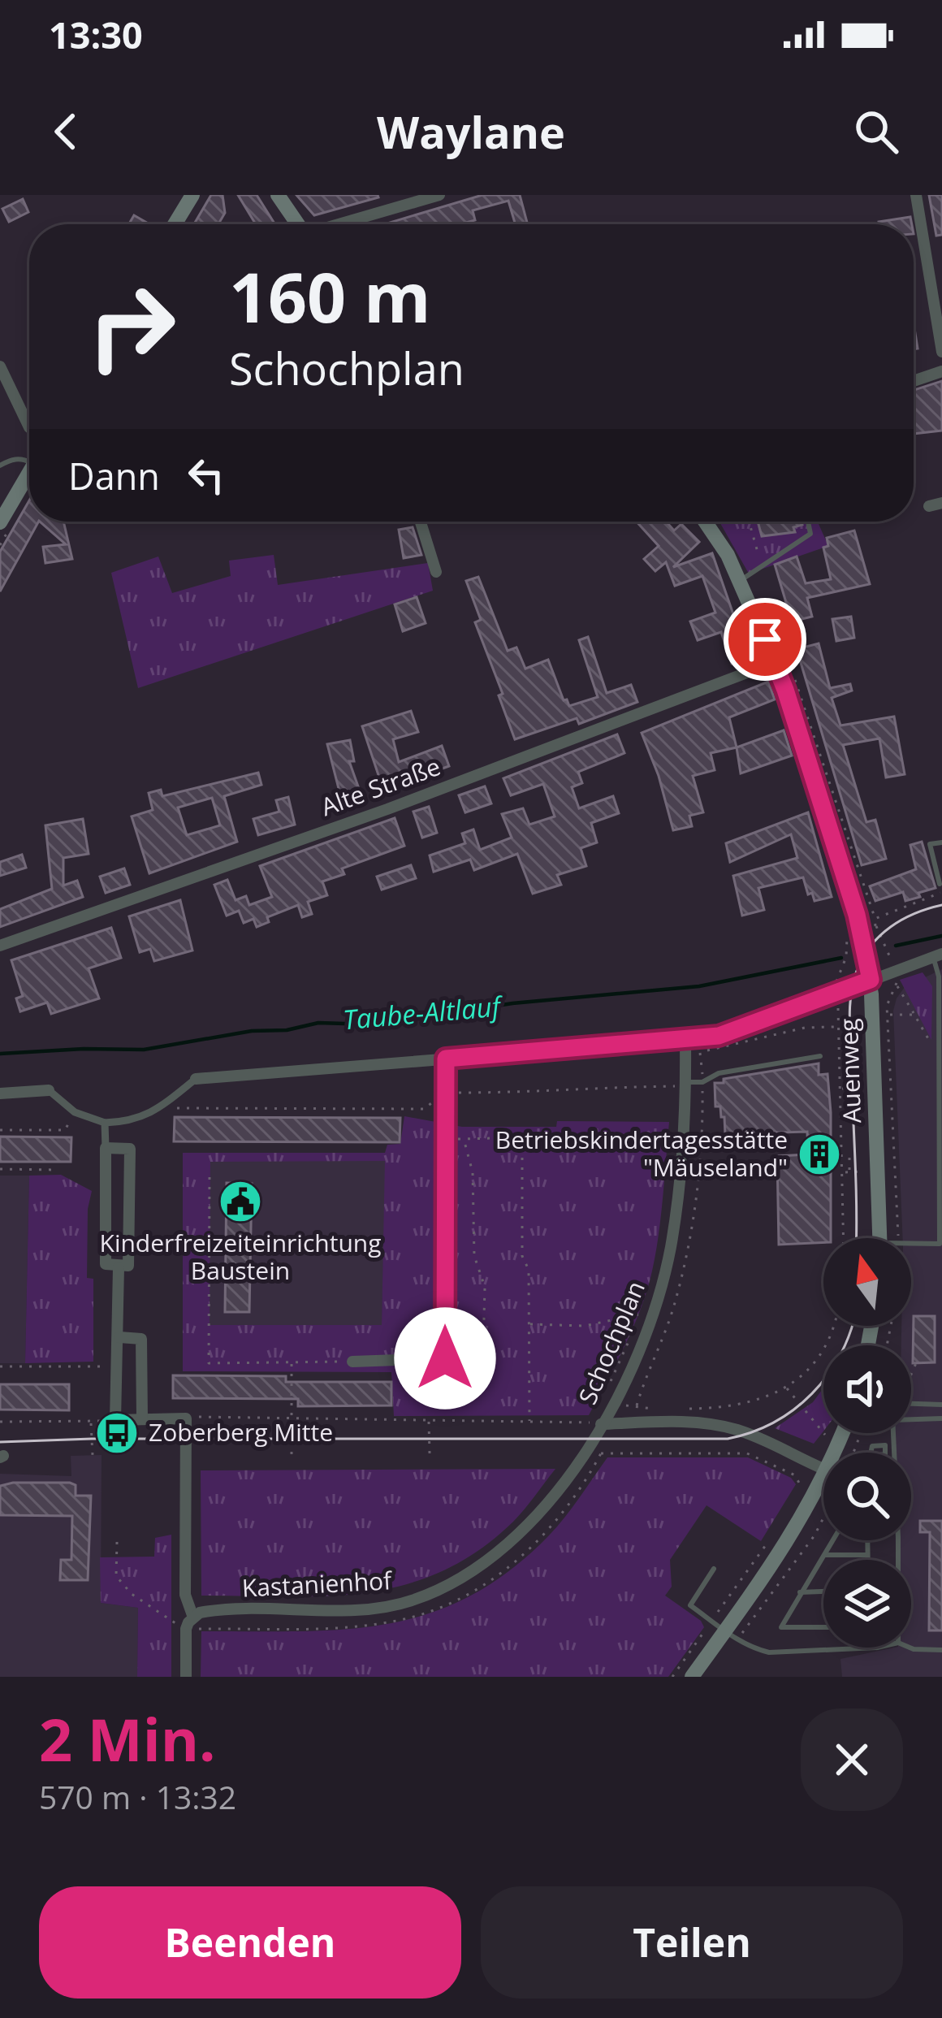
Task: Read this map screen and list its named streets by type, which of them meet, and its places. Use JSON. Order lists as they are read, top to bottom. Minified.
{"streets":{"main road":["Auenweg"],"street":["Alte Straße","Schochplan","Kastanienhof"]},"crossings":[["Alte Straße","Auenweg"],["Schochplan","Kastanienhof"]],"water":["Taube-Altlauf"],"places":{"building":["Betriebskindertagesstätte \"Mäuseland\""],"public building":["Kinderfreizeiteinrichtung Baustein"],"bus stop":["Zoberberg Mitte"]},"north":"top","page":{"status":"13:30","header":"Waylane","turn":["160 m","Schochplan"],"then":"Dann","heading":["2 Min.","570 m · 13:32"],"buttons":["Beenden","Teilen"]}}
